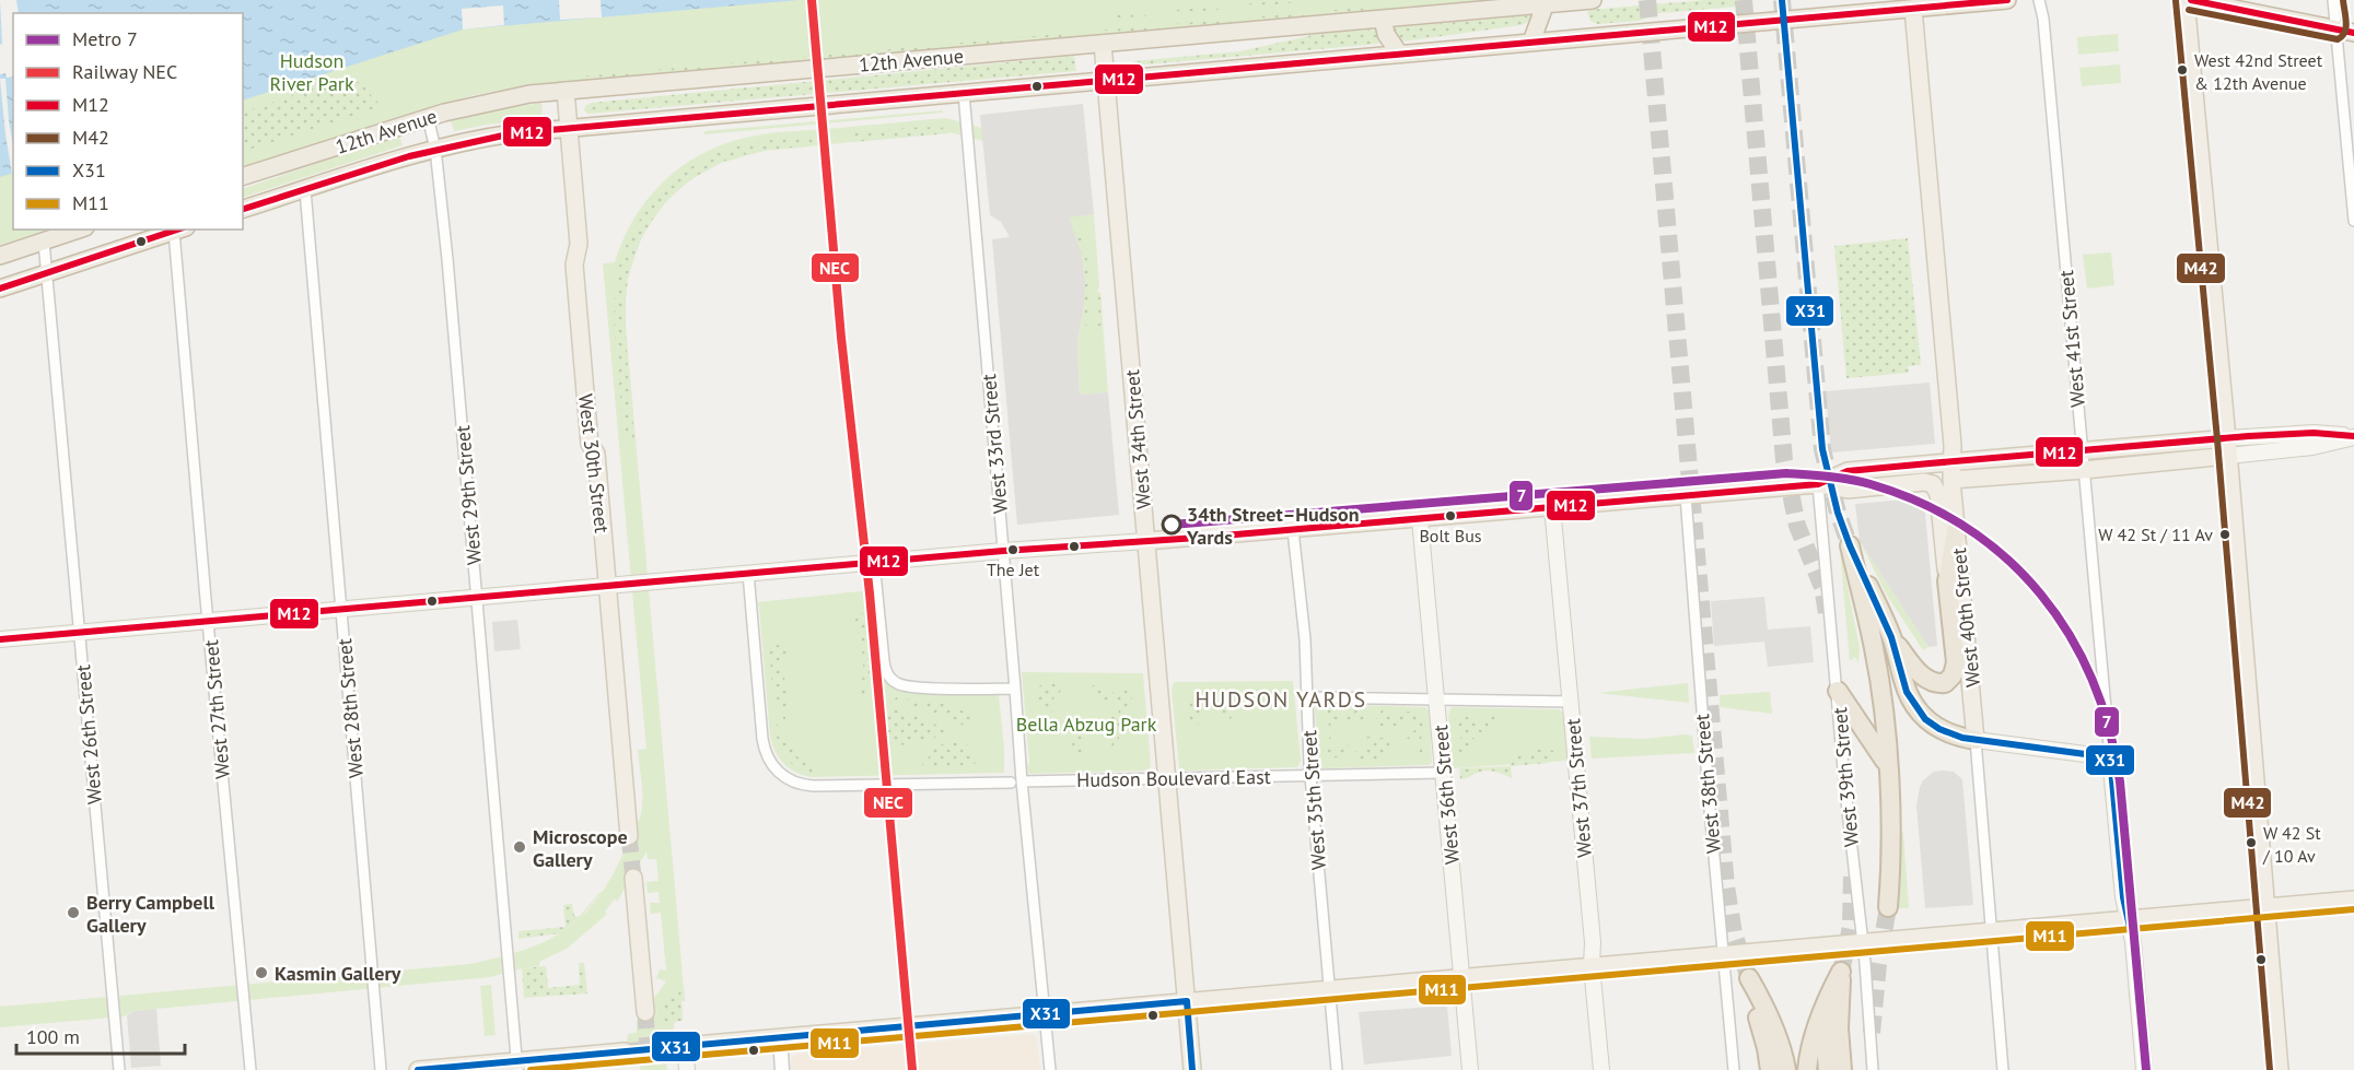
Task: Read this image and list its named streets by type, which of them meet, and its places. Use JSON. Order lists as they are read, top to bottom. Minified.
{"streets":{"highway":["12th Avenue"],"main road":["West 41st Street","West 34th Street","West 30th Street","West 40th Street","West 37th Street","West 36th Street"],"street":["West 33rd Street","West 29th Street","West 28th Street","West 27th Street","West 26th Street","West 39th Street","Hudson Boulevard East","West 38th Street","West 35th Street"]},"crossings":[["12th Avenue","West 34th Street"],["12th Avenue","West 33rd Street"],["12th Avenue","West 30th Street"],["12th Avenue","West 29th Street"],["12th Avenue","West 40th Street"],["12th Avenue","West 28th Street"],["West 34th Street","Hudson Boulevard East"],["West 33rd Street","Hudson Boulevard East"],["West 40th Street","West 39th Street"],["Hudson Boulevard East","West 36th Street"],["Hudson Boulevard East","West 35th Street"]],"districts":["HUDSON YARDS"],"parks":["Hudson River Park","Bella Abzug Park"],"places":["West 42nd Street & 12th Avenue","Bolt Bus","34th Street–Hudson Yards","W 42 St / 11 Av","The Jet","W 42 St / 10 Av","Microscope Gallery","Berry Campbell Gallery","Kasmin Gallery"],"lines":["rail line NEC","transit line M12","transit line M42","transit line X31","metro line 7","transit line M11"],"legend":["Metro 7","Railway NEC","M12","M42","X31","M11"],"scale_bar":"100 m"}
